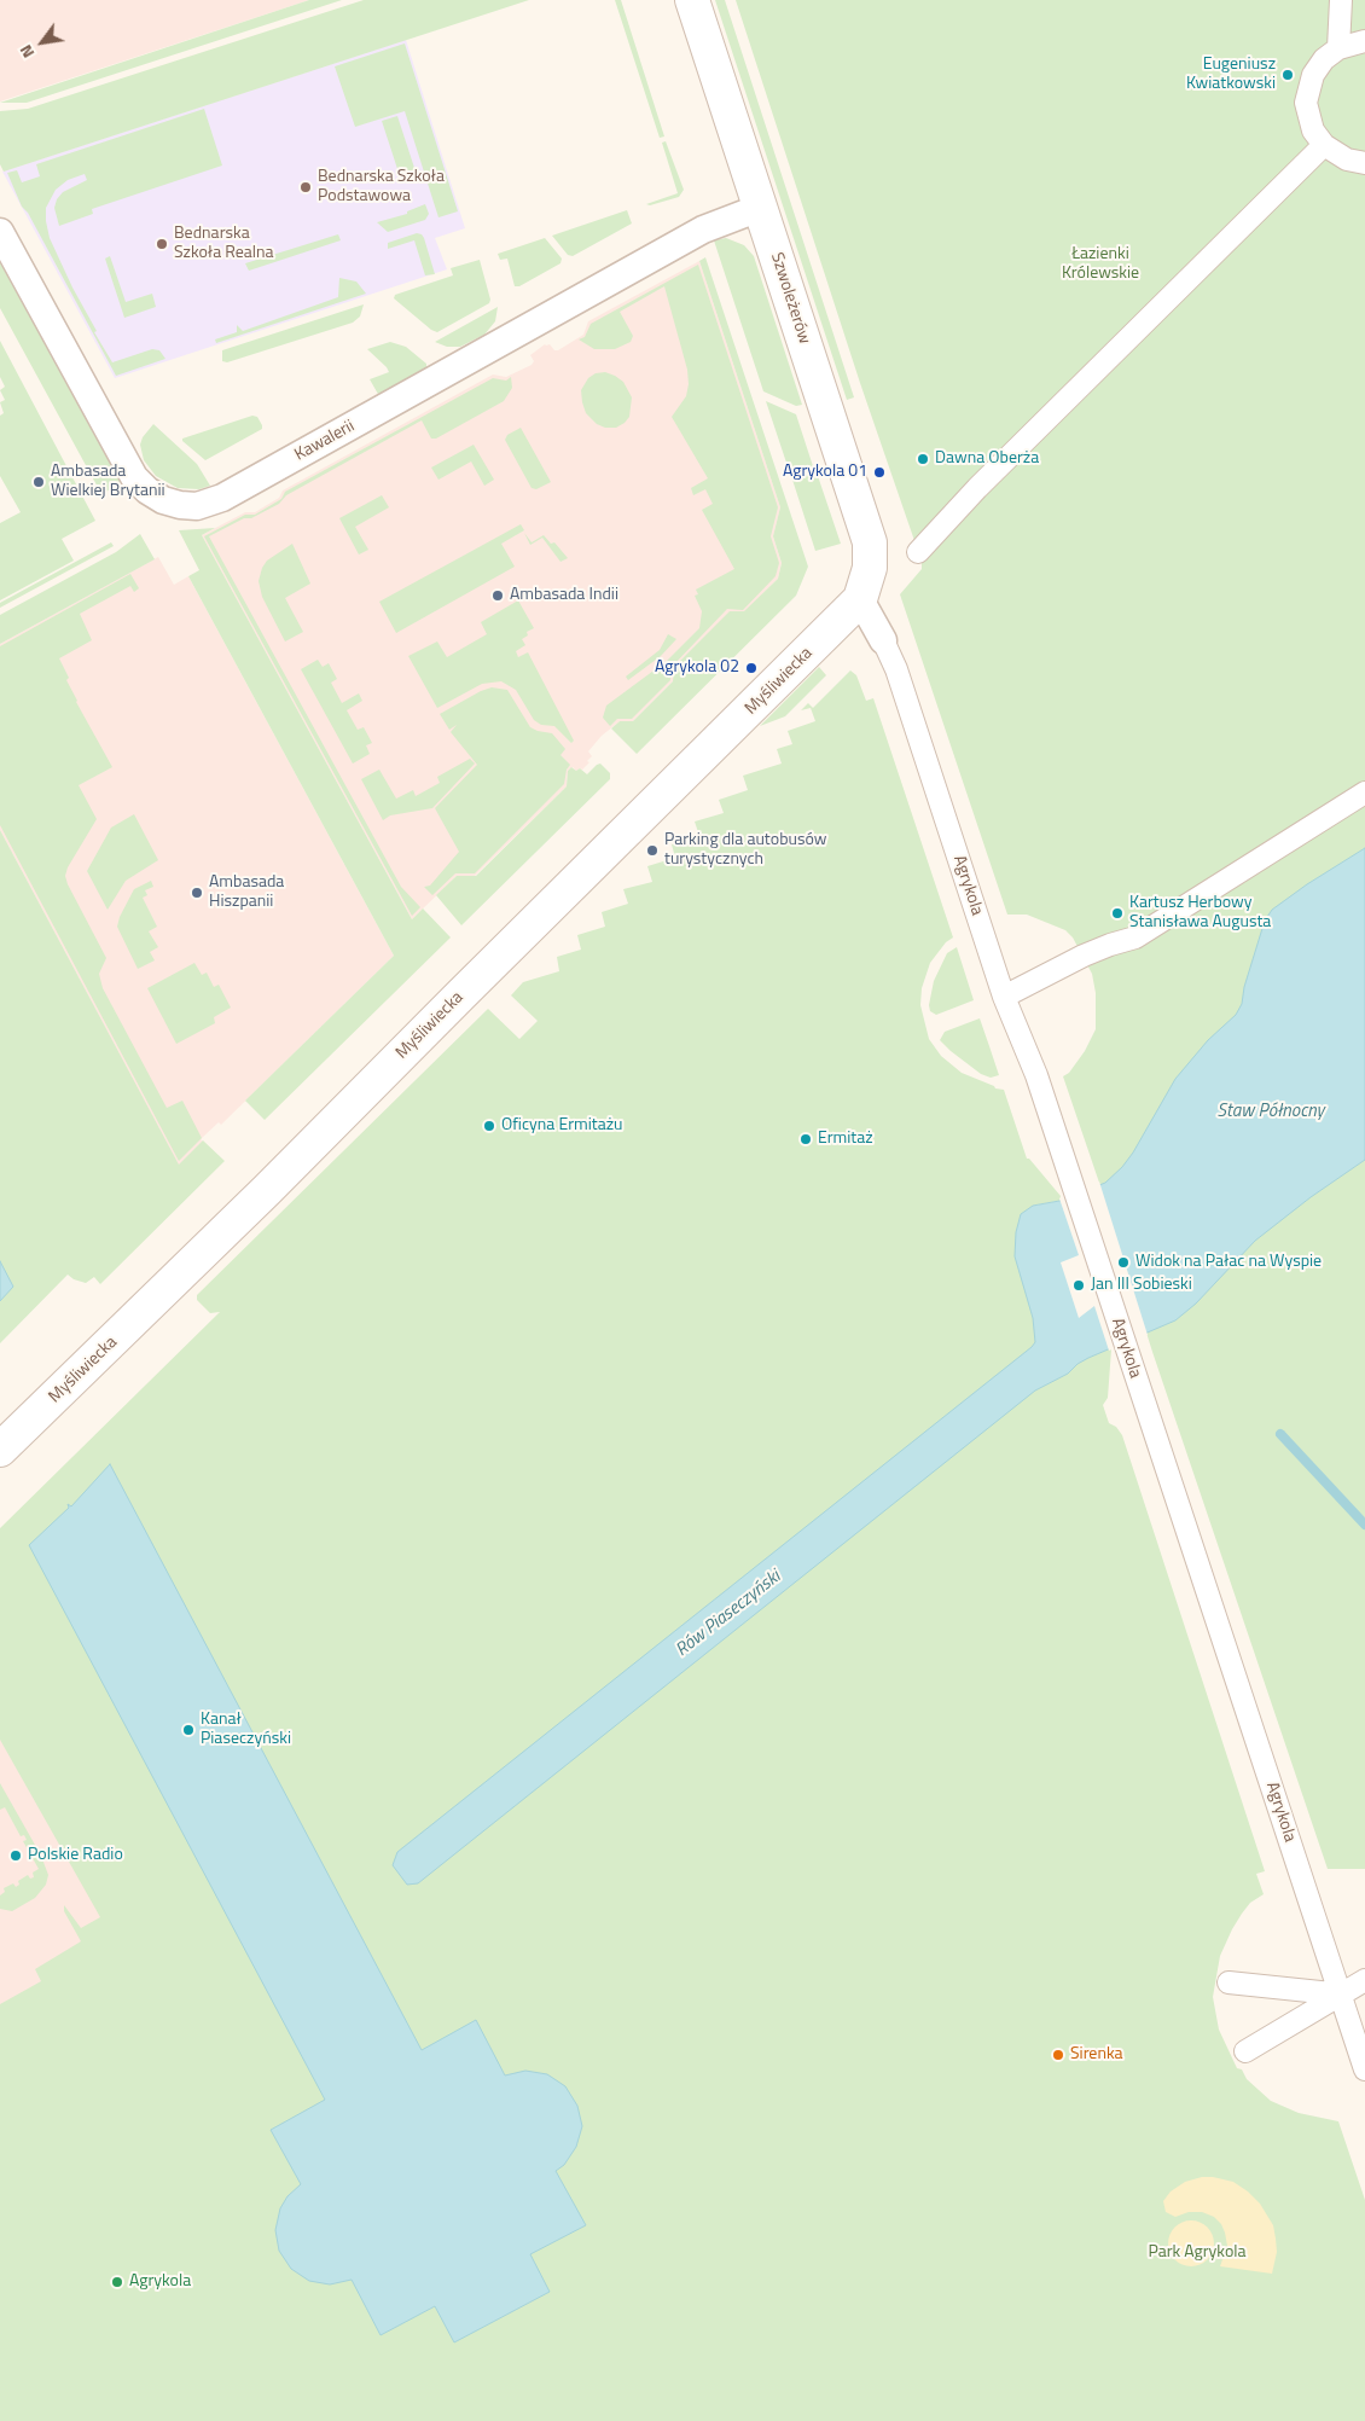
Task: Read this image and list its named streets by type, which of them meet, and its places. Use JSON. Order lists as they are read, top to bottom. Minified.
{"streets":{"street":["Szwoleżerów","Kawalerii","Myśliwiecka","Agrykola"]},"crossings":[["Szwoleżerów","Kawalerii"],["Szwoleżerów","Myśliwiecka"],["Szwoleżerów","Agrykola"],["Myśliwiecka","Agrykola"]],"water":["Staw Północny","Rów Piaseczyński"],"parks":["Łazienki Królewskie","Park Agrykola"],"places":["Eugeniusz Kwiatkowski","Bednarska Szkoła Podstawowa","Bednarska Szkoła Realna","Dawna Oberża","Agrykola 01","Ambasada Wielkiej Brytanii","Ambasada Indii","Agrykola 02","Parking dla autobusów turystycznych","Ambasada Hiszpanii","Kartusz Herbowy Stanisława Augusta","Oficyna Ermitażu","Ermitaż","Widok na Pałac na Wyspie","Jan III Sobieski","Kanał Piaseczyński","Polskie Radio","Sirenka","Agrykola"],"north":"bottom left"}
